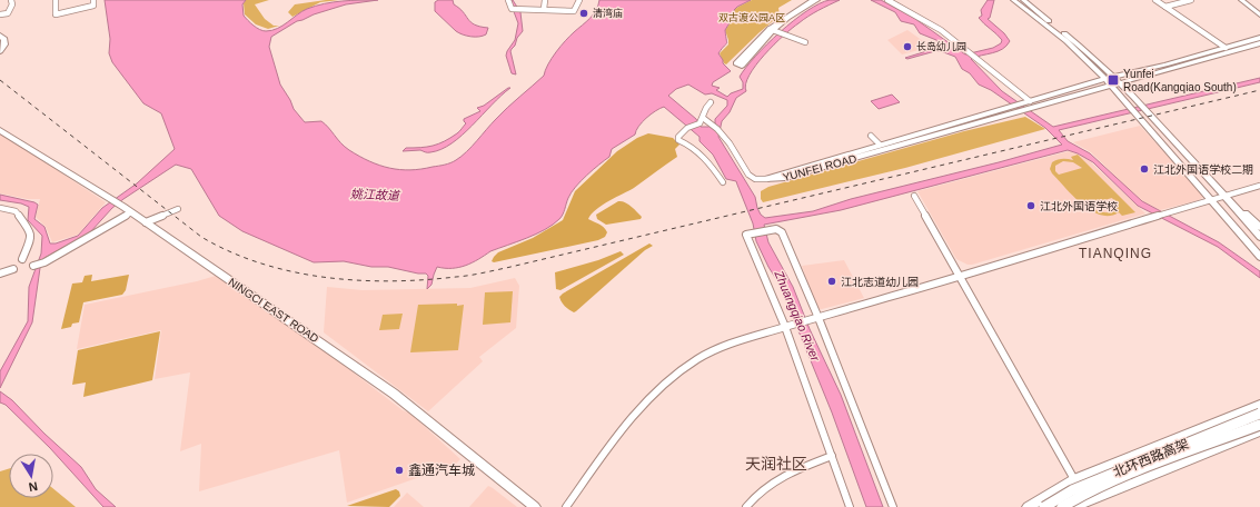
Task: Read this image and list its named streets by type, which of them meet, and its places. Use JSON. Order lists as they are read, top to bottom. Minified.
{"streets":{"highway":["北环西路高架"],"main road":["YUNFEI ROAD","NINGCI EAST ROAD"]},"districts":["TIANQING","天润社区"],"water":["姚江故道","Zhuangqiao River"],"parks":["双古渡公园A区"],"places":{"other":["清湾庙","长岛幼儿园","江北外国语学校二期","江北外国语学校","江北志道幼儿园","鑫通汽车城"],"transit":["Yunfei Road(Kangqiao South)"]},"north":"bottom"}
